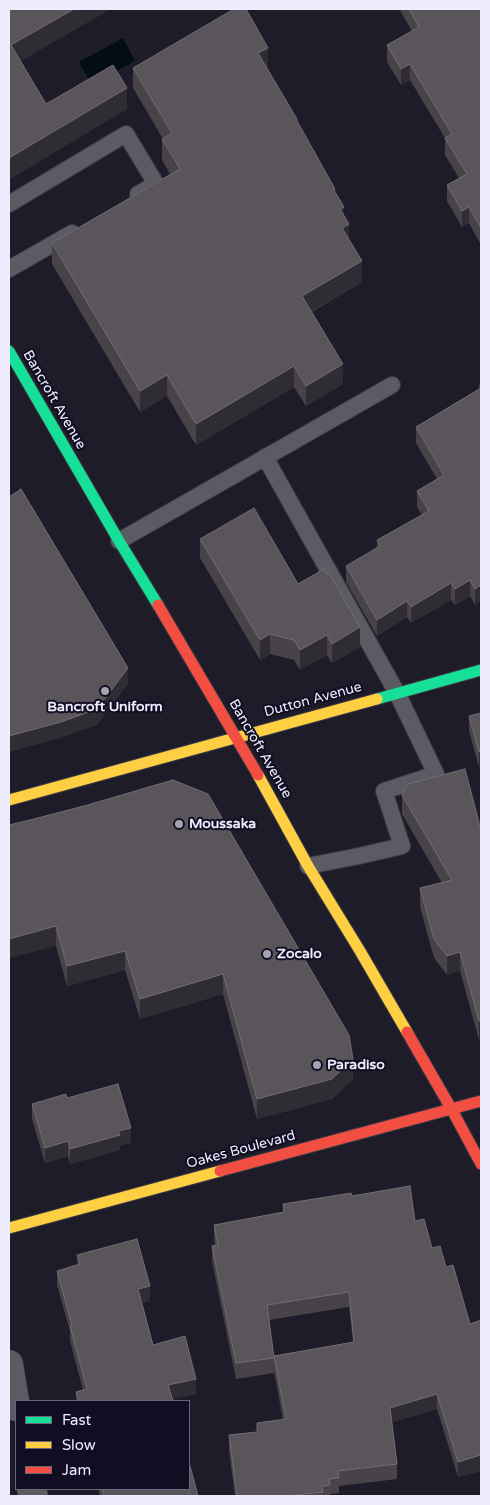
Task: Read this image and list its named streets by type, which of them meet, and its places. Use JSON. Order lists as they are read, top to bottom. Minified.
{"streets":{"street":["Bancroft Avenue","Dutton Avenue","Oakes Boulevard"]},"crossings":[["Bancroft Avenue","Dutton Avenue"],["Bancroft Avenue","Oakes Boulevard"]],"places":["Bancroft Uniform","Moussaka","Zocalo","Paradiso"],"legend":["Fast","Slow","Jam"]}
